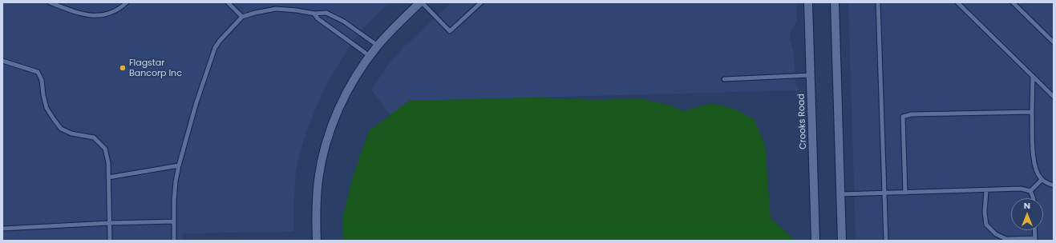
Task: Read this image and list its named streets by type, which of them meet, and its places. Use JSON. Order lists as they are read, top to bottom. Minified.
{"streets":{"main road":["Crooks Road"]},"places":["Flagstar Bancorp Inc"],"north":"top"}
